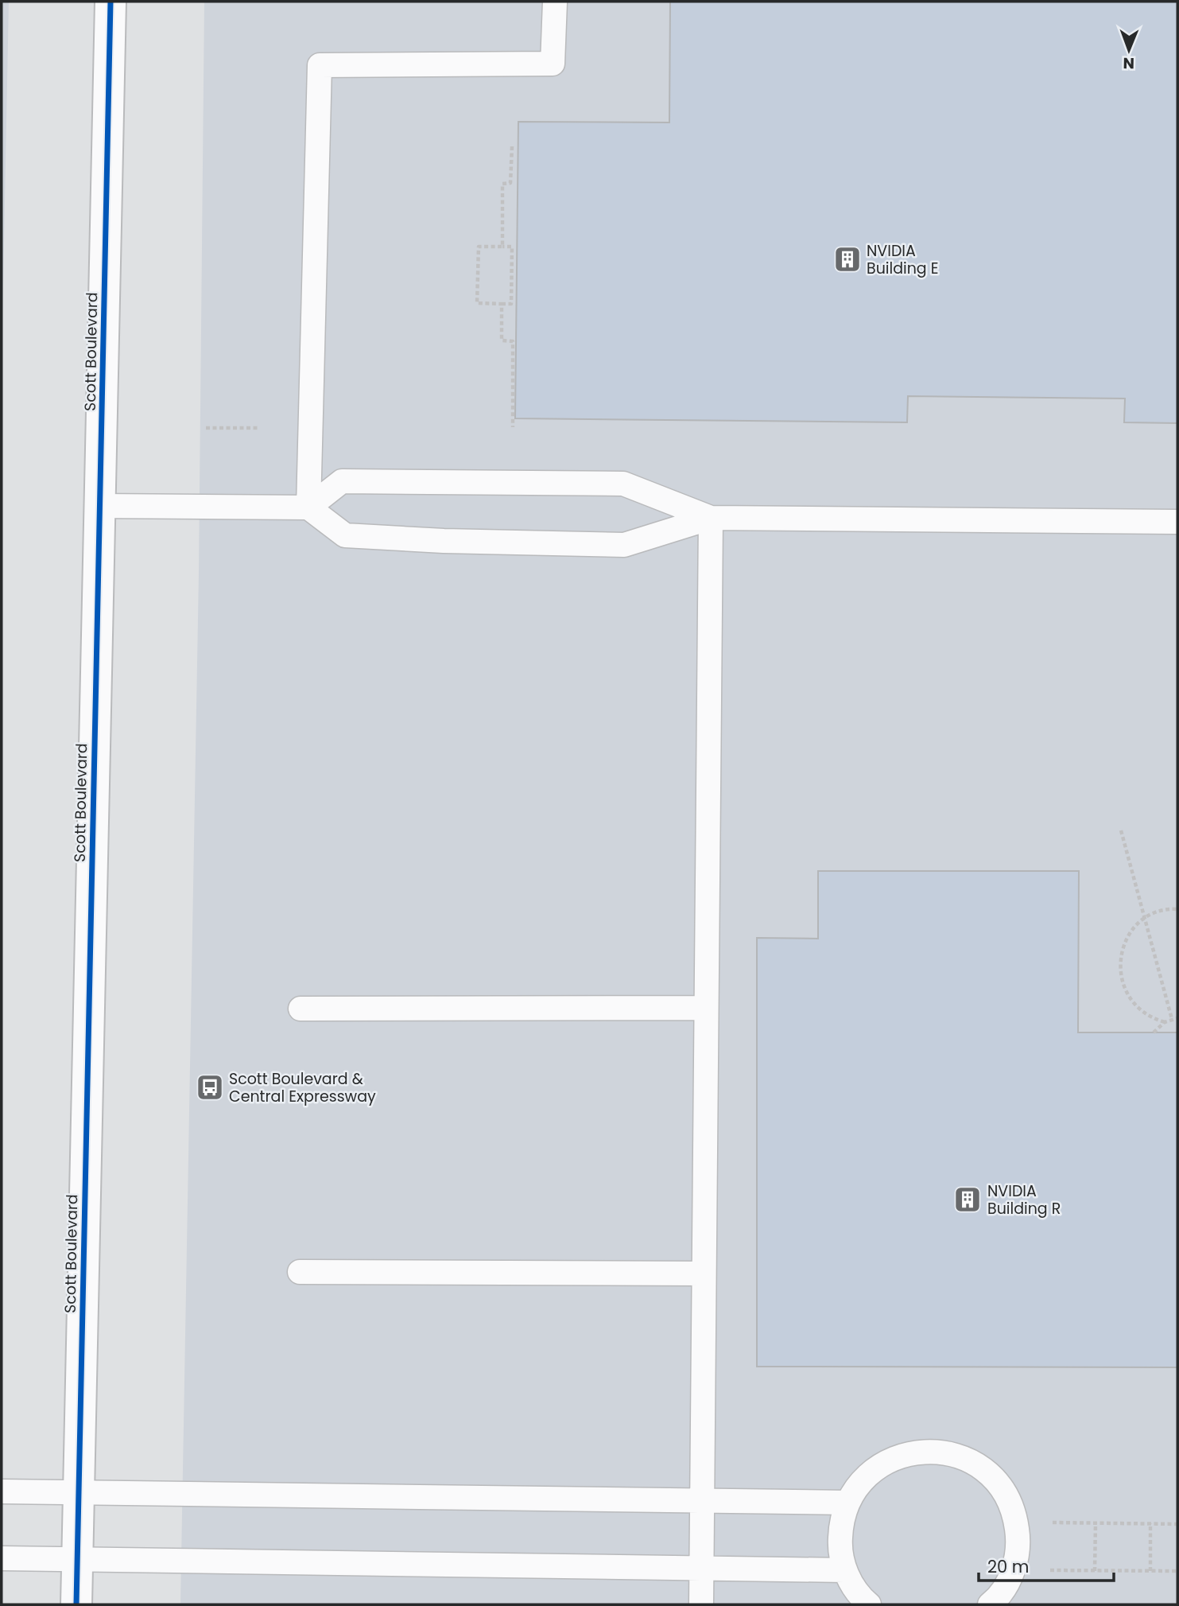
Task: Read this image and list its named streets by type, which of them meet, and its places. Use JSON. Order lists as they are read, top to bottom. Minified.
{"streets":{"main road":["Scott Boulevard"]},"places":{"building":["NVIDIA Building E","NVIDIA Building R"],"bus stop":["Scott Boulevard & Central Expressway"]},"scale_bar":"20 m","north":"bottom"}
